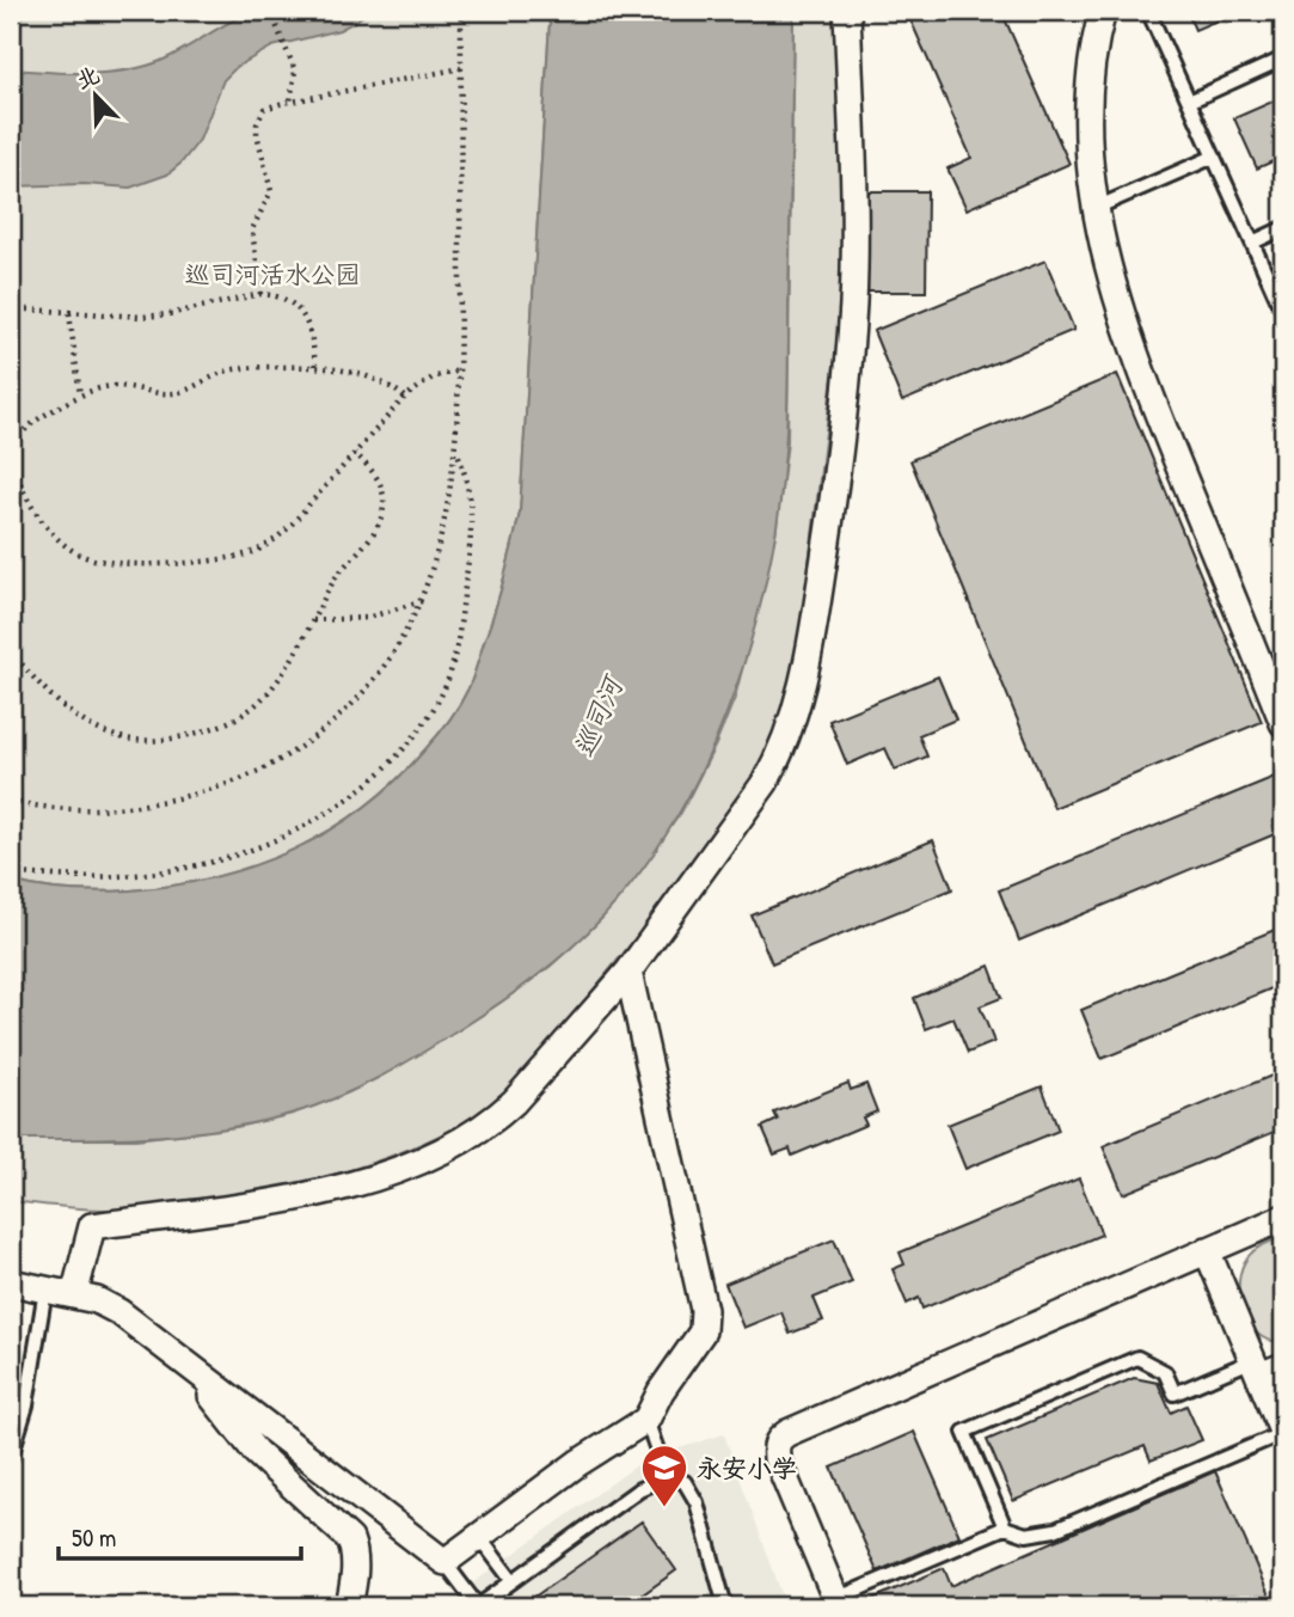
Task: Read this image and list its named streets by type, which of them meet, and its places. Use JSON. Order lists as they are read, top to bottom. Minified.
{"water":["巡司河"],"parks":["巡司河活水公园"],"places":{"school or university":["永安小学"]},"scale_bar":"50 m","north":"top left"}
